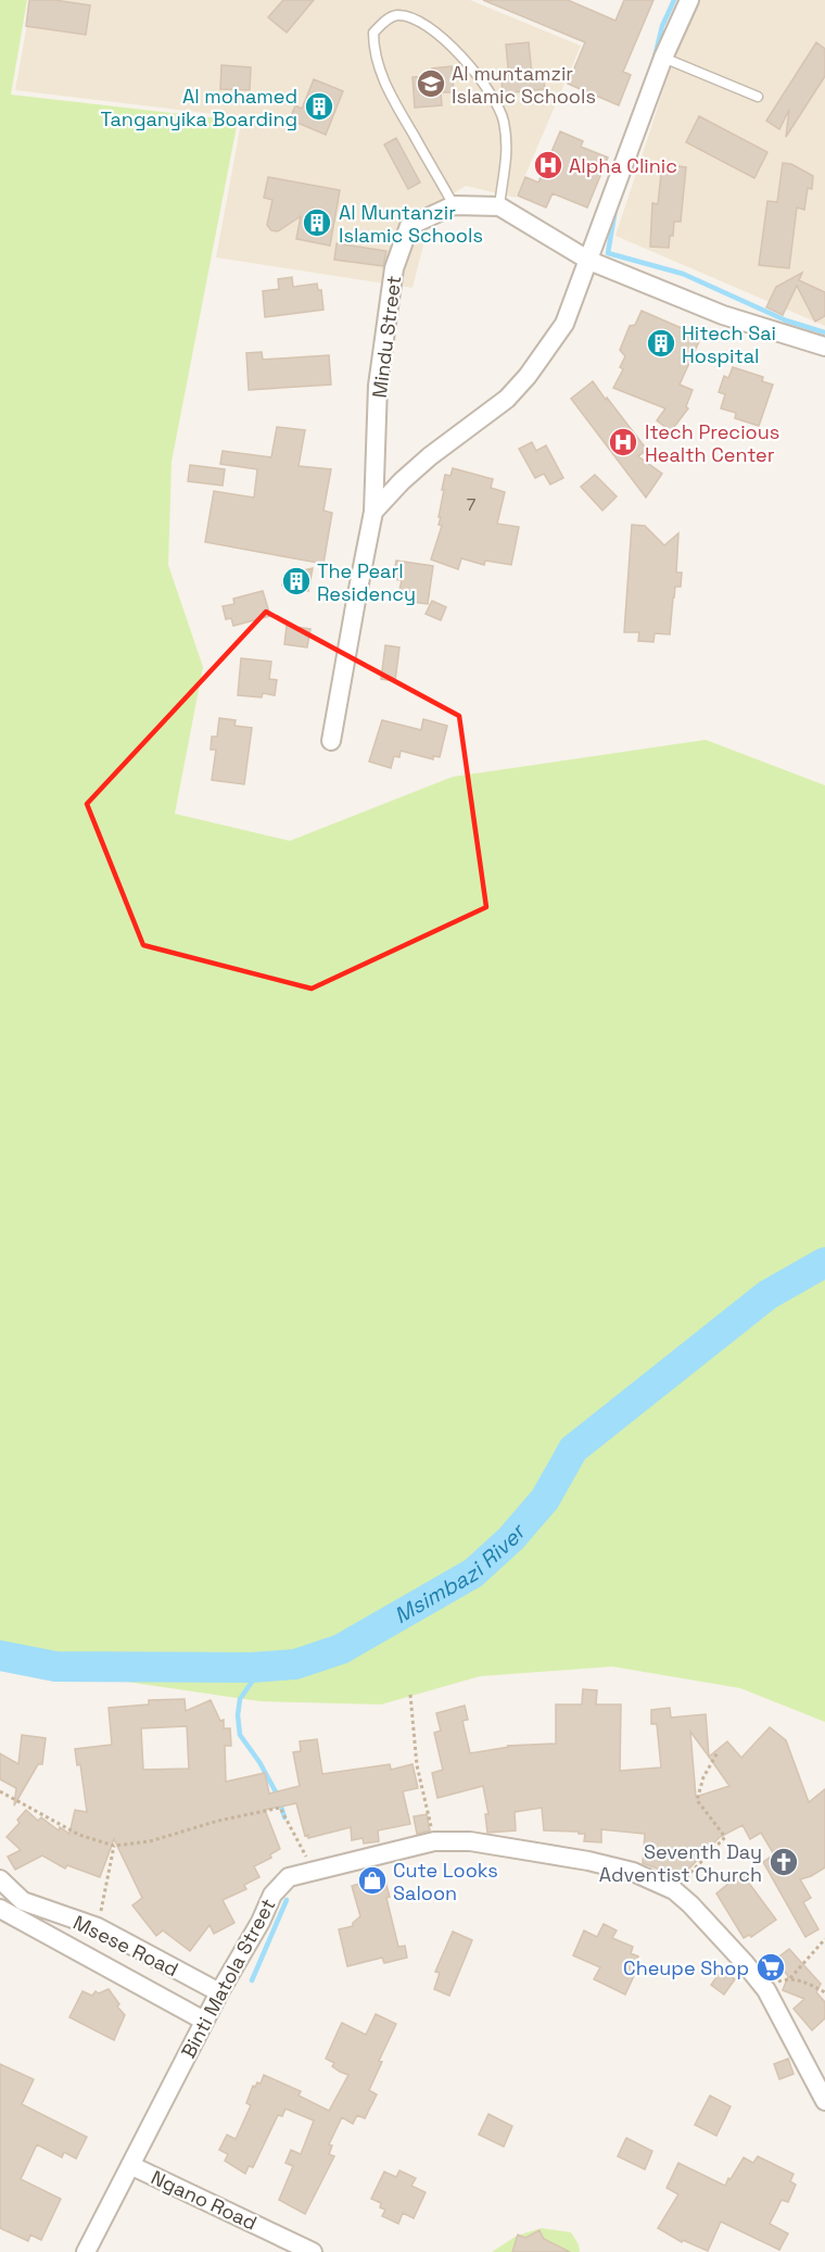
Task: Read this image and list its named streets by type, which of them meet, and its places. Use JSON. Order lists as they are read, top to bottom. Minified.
{"streets":{"street":["Mindu Street","Msese Road","Binti Matola Street","Ngano Road"]},"crossings":[["Msese Road","Binti Matola Street"],["Binti Matola Street","Ngano Road"]],"water":["Msimbazi River"],"places":{"school or university":["Al muntamzir Islamic Schools"],"building":["Al mohamed Tanganyika Boarding","Al Muntanzir Islamic Schools","Hitech Sai Hospital","The Pearl Residency"],"hospital":["Alpha Clinic","Itech Precious Health Center"],"church":["Seventh Day Adventist Church"],"shop":["Cute Looks Saloon"],"supermarket":["Cheupe Shop"]},"house_numbers":["7"]}
